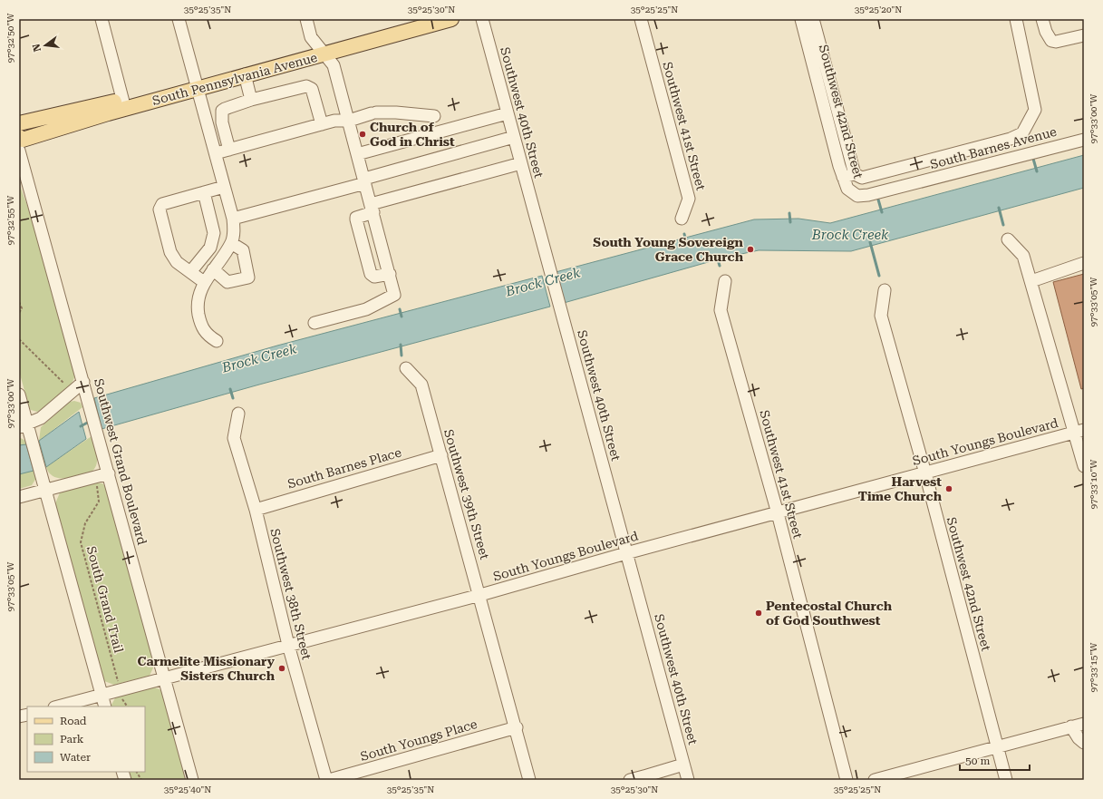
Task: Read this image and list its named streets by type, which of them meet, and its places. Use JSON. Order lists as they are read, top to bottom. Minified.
{"streets":{"main road":["South Pennsylvania Avenue"],"street":["Southwest 42nd Street","Southwest 40th Street","Southwest 41st Street","South Barnes Avenue","South Youngs Boulevard","Southwest Grand Boulevard","South Barnes Place","Southwest 39th Street","Southwest 38th Street","South Youngs Place"],"path":["South Grand Trail"]},"crossings":[["Southwest 42nd Street","South Barnes Avenue"],["Southwest 42nd Street","South Youngs Boulevard"],["Southwest 40th Street","South Youngs Boulevard"],["Southwest 41st Street","South Youngs Boulevard"],["South Youngs Boulevard","Southwest Grand Boulevard"],["South Youngs Boulevard","Southwest 39th Street"],["South Youngs Boulevard","Southwest 38th Street"],["South Youngs Boulevard","South Grand Trail"],["South Barnes Place","Southwest 39th Street"],["South Barnes Place","Southwest 38th Street"],["Southwest 39th Street","South Youngs Place"],["Southwest 38th Street","South Youngs Place"]],"water":["Brock Creek"],"places":["Church of God in Christ","South Young Sovereign Grace Church","Harvest Time Church","Pentecostal Church of God Southwest","Carmelite Missionary Sisters Church"],"legend":["Road","Park","Water"],"scale_bar":"50 m","north":"left","coordinates":["35°25'35\"N","35°25'30\"N","35°25'25\"N","35°25'20\"N","97°32'50\"W","97°33'00\"W","97°32'55\"W","97°33'05\"W","97°33'10\"W","97°33'15\"W","35°25'40\"N"]}
